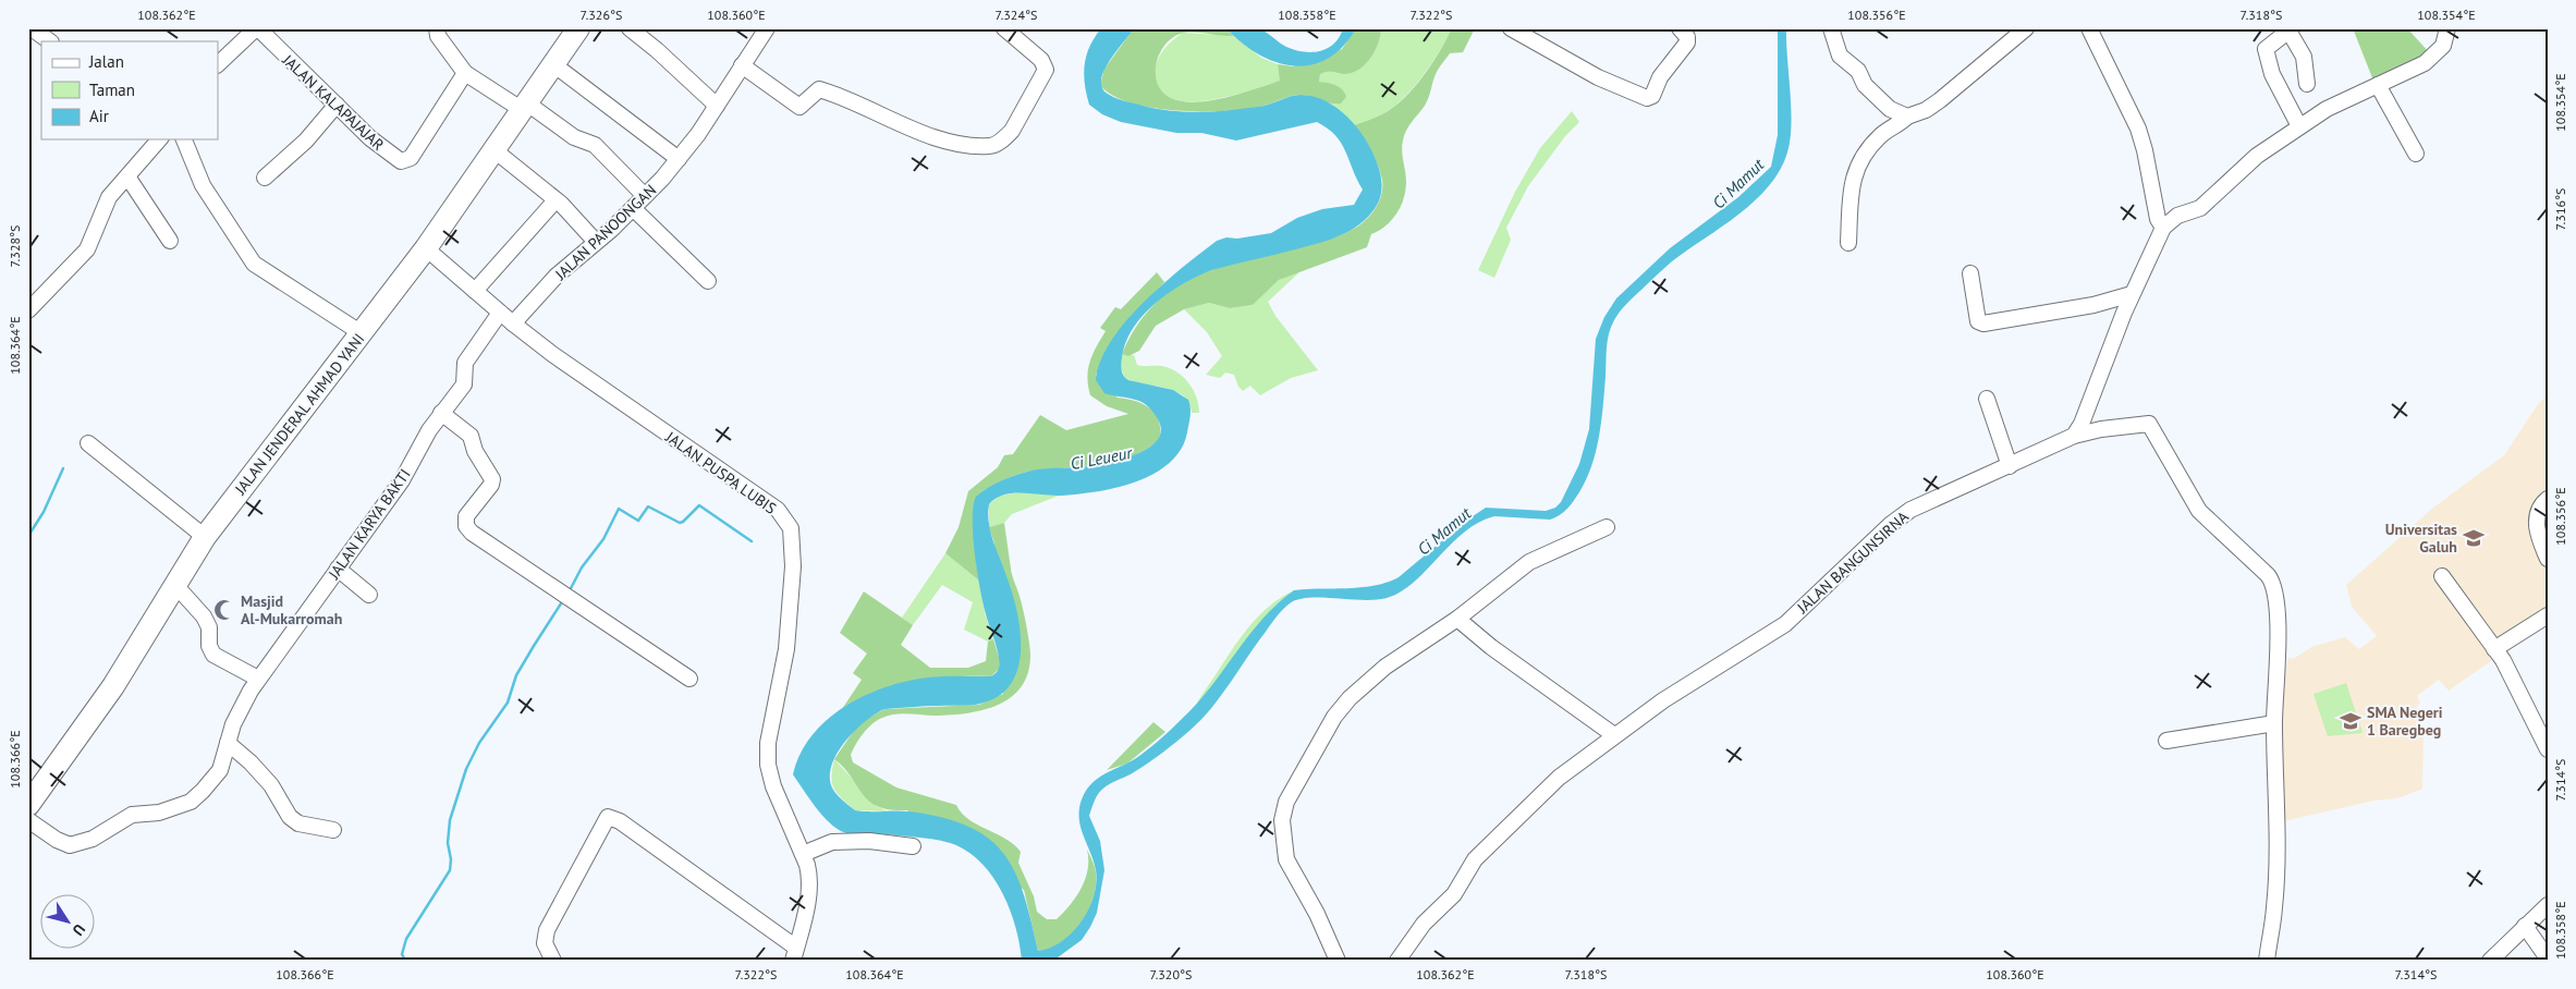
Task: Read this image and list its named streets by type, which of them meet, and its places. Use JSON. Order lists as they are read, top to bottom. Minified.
{"streets":{"highway":["JALAN JENDERAL AHMAD YANI"],"street":["JALAN KALAPAJAJAR","JALAN PANOONGAN","JALAN PUSPA LUBIS","JALAN KARYA BAKTI","JALAN BANGUNSIRNA"]},"crossings":[["JALAN PANOONGAN","JALAN PUSPA LUBIS"],["JALAN JENDERAL AHMAD YANI","JALAN PUSPA LUBIS"],["JALAN PUSPA LUBIS","JALAN KARYA BAKTI"]],"water":["Ci Mamut","Ci Leueur"],"places":{"school or university":["Universitas Galuh","SMA Negeri 1 Baregbeg"],"mosque":["Masjid Al-Mukarromah"]},"legend":["Jalan","Taman","Air"],"north":"bottom right","coordinates":["108.362°E","7.326°S","108.360°E","7.324°S","108.358°E","7.322°S","108.356°E","7.318°S","108.354°E","7.316°S","7.328°S","108.364°E","108.366°E","7.314°S","7.320°S"]}
